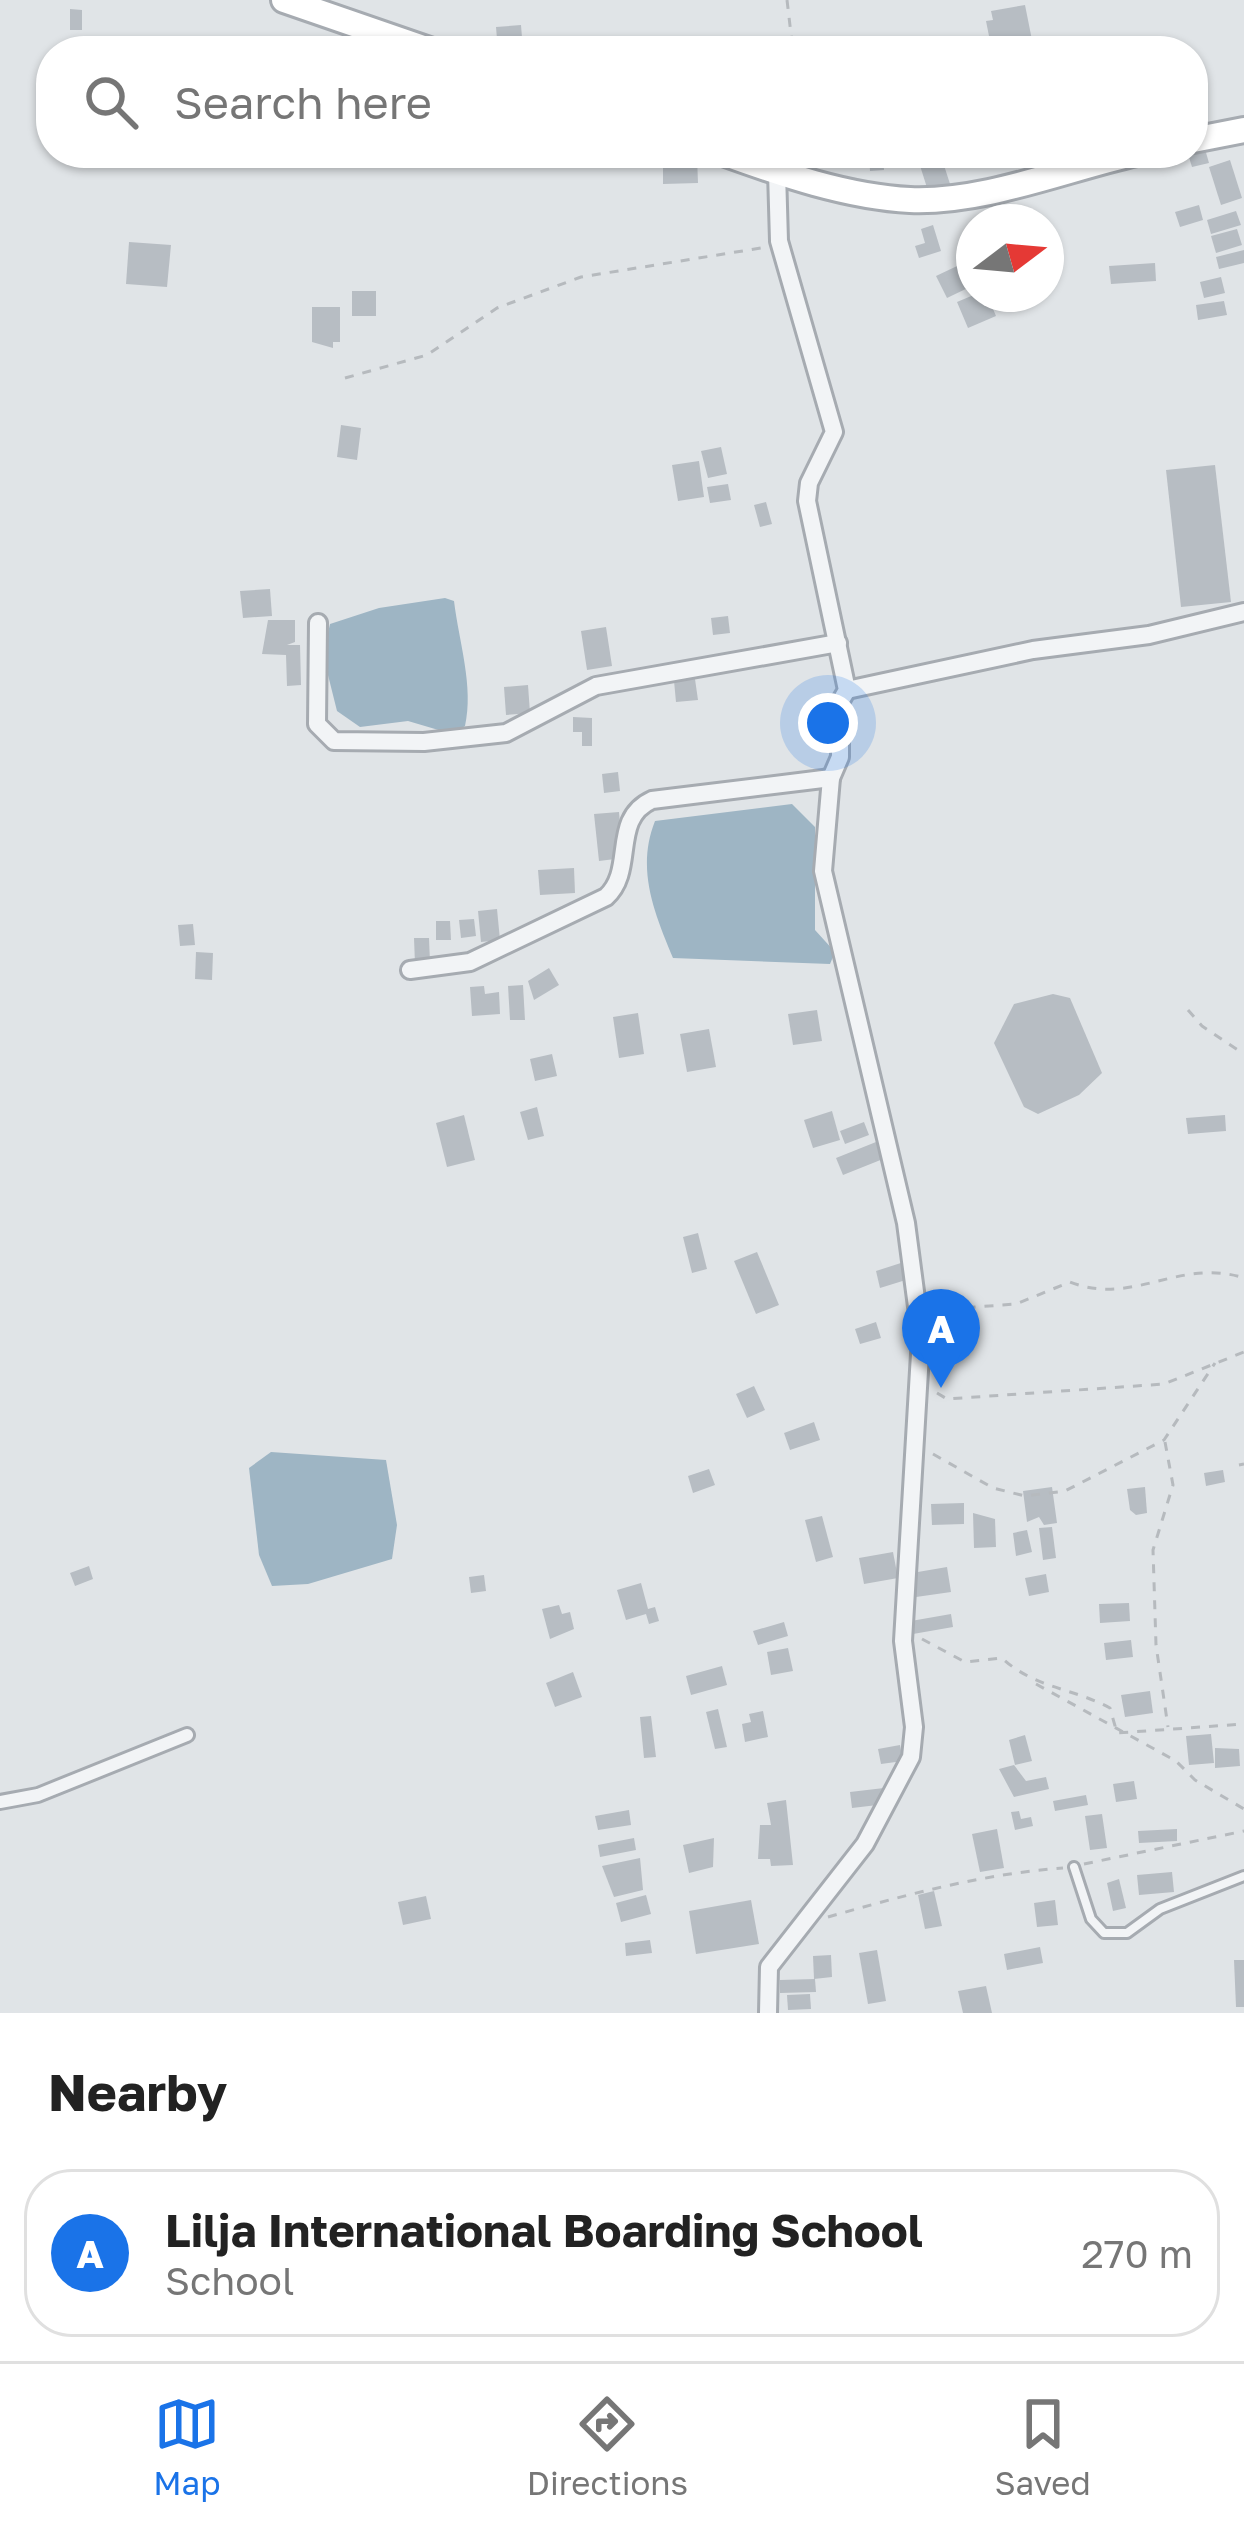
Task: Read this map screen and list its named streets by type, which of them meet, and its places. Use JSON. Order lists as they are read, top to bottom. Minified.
{"north":"right","page":{"search":"Search here","pins":"A","heading":"Nearby","list":[{"mark":"A","name":"Lilja International Boarding School","note":"School","value":"270 m"}],"nav":["Map","Directions","Saved"]}}
